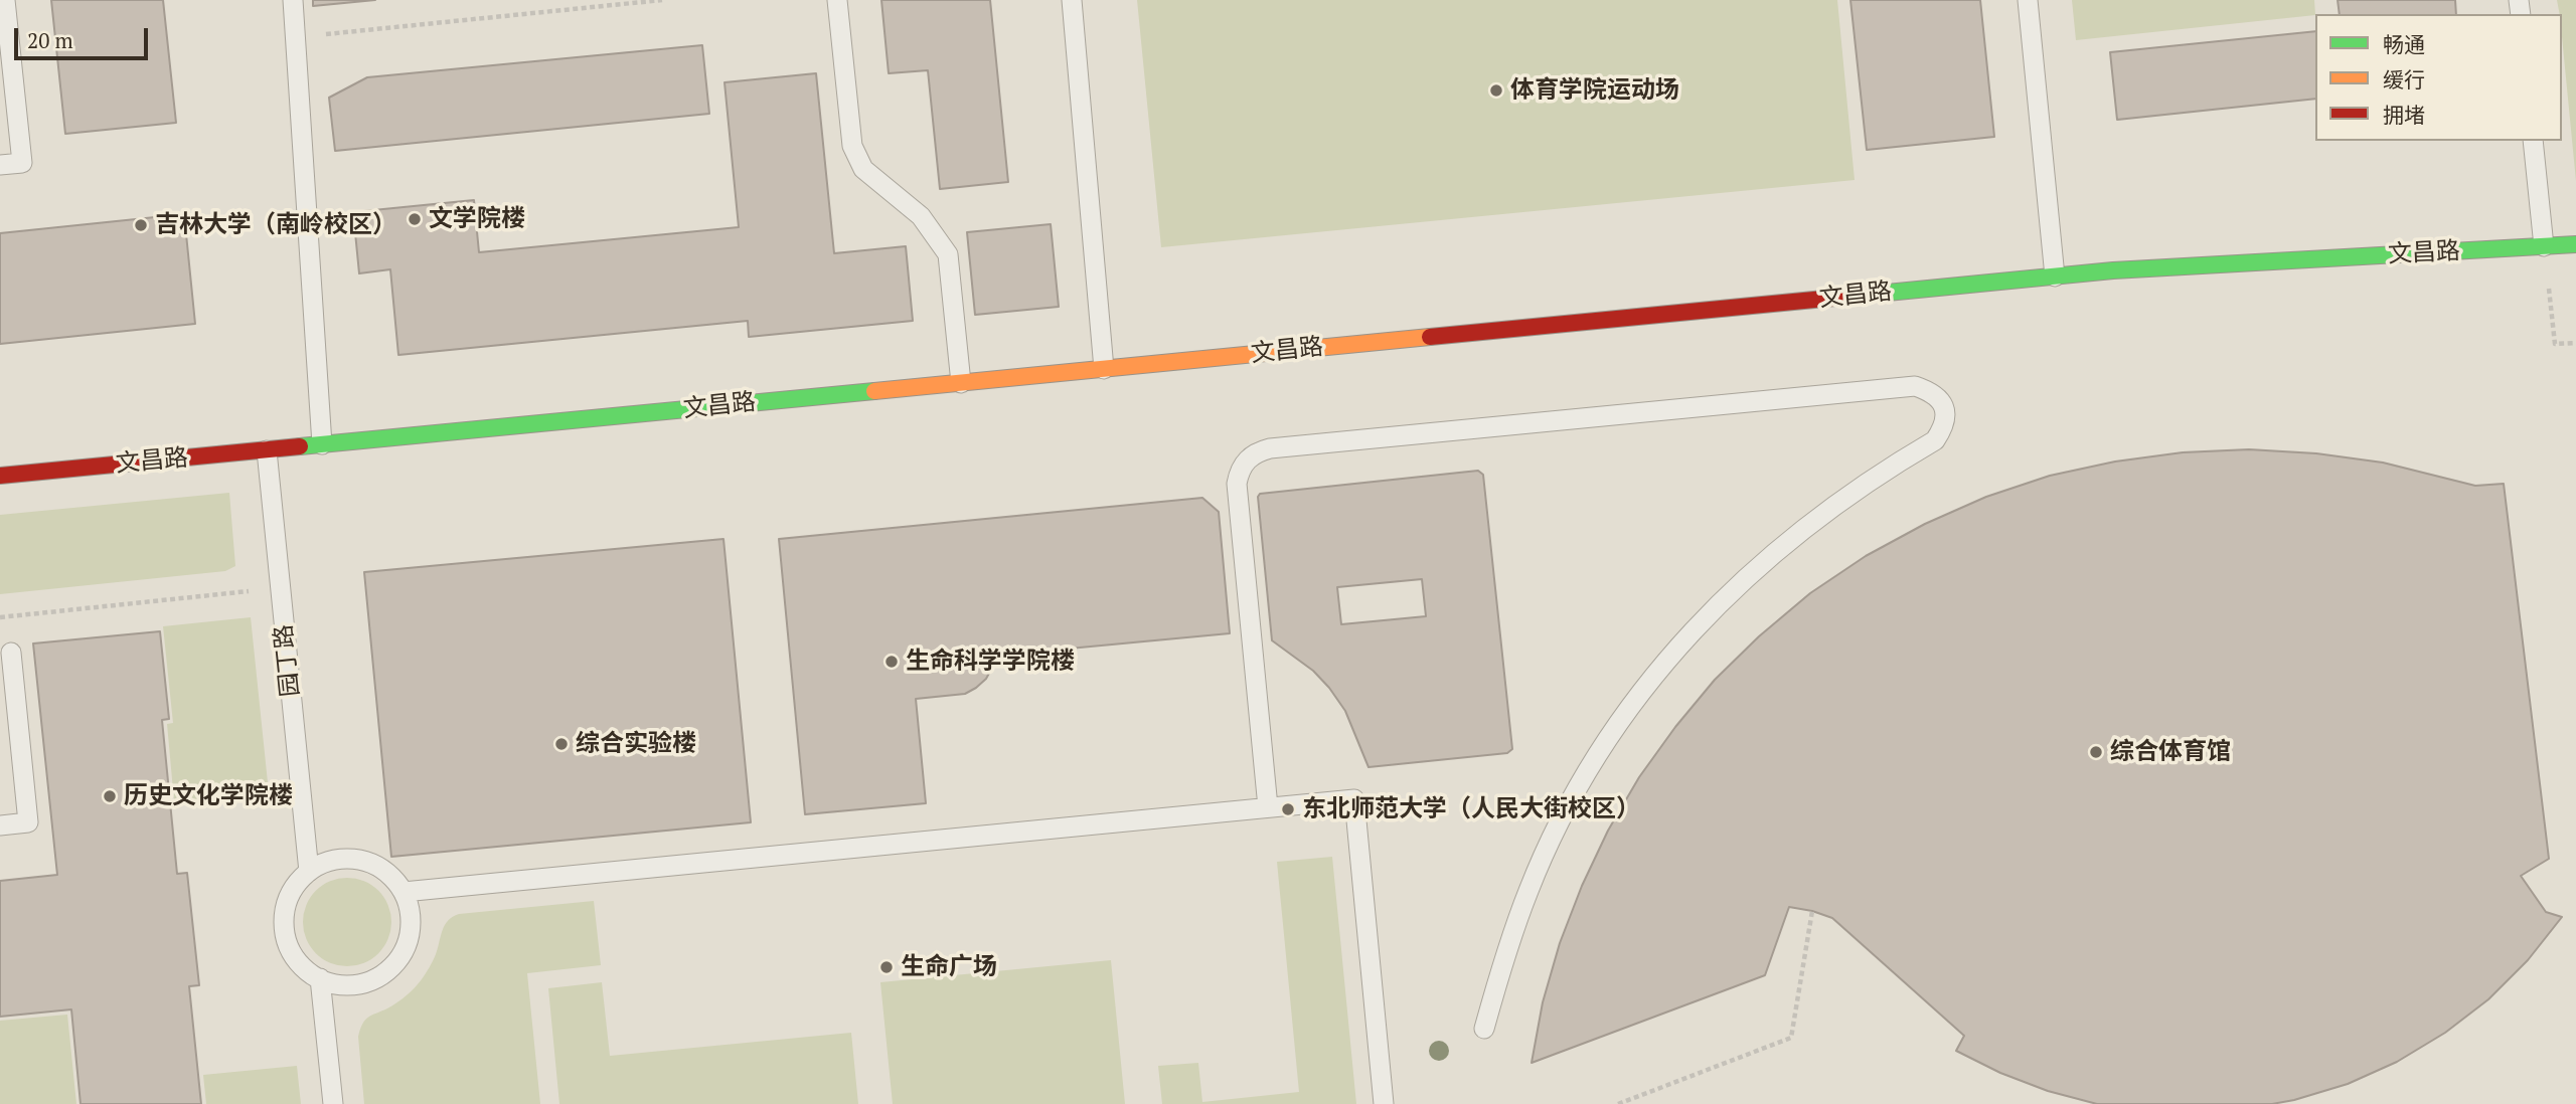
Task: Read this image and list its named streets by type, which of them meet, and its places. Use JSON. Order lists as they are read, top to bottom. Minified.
{"streets":{"street":["文昌路"],"lane":["园丁路"]},"crossings":[["文昌路","园丁路"]],"places":["体育学院运动场","文学院楼","吉林大学（南岭校区）","生命科学学院楼","综合实验楼","综合体育馆","历史文化学院楼","东北师范大学（人民大街校区）","生命广场"],"legend":["畅通","缓行","拥堵"],"scale_bar":"20 m"}
